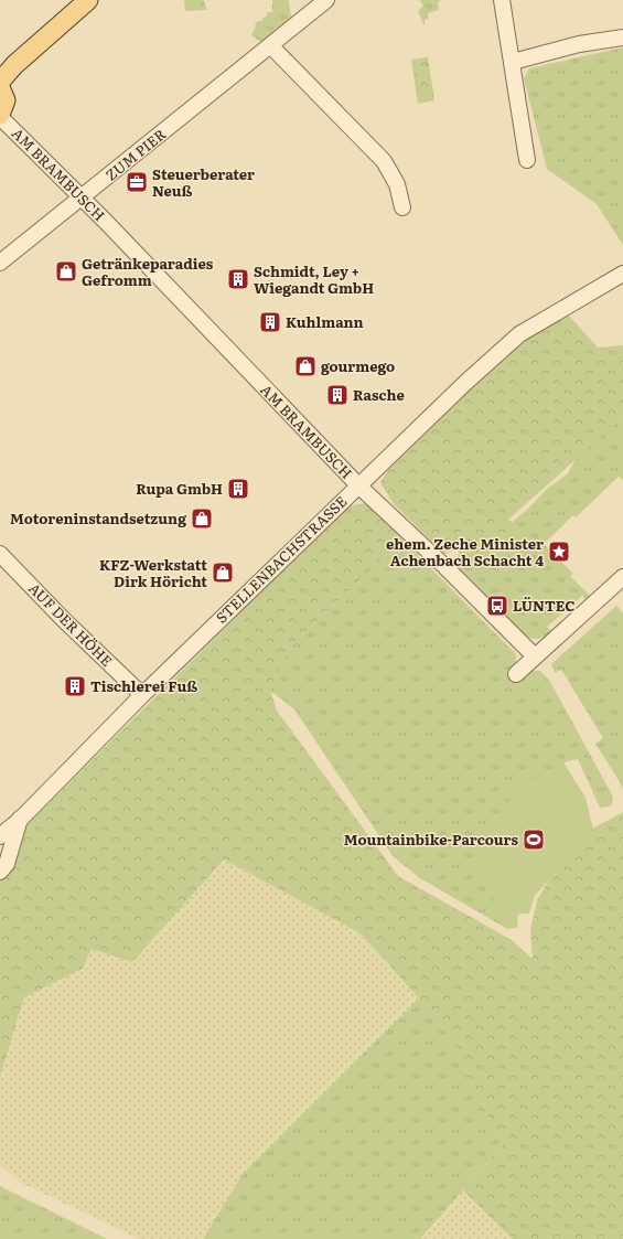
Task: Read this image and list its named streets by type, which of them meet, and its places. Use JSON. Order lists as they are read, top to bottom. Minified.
{"streets":{"street":["ZUM PIER","AM BRAMBUSCH","STELLENBACHSTRASSE","AUF DER HÖHE"]},"crossings":[["ZUM PIER","AM BRAMBUSCH"],["AM BRAMBUSCH","STELLENBACHSTRASSE"],["STELLENBACHSTRASSE","AUF DER HÖHE"]],"places":{"office":["Steuerberater Neuß"],"shop":["Getränkeparadies Gefromm","gourmego","Motoreninstandsetzung","KFZ-Werkstatt Dirk Höricht"],"building":["Schmidt, Ley + Wiegandt GmbH","Kuhlmann","Rasche","Rupa GmbH","Tischlerei Fuß"],"place":["ehem. Zeche Minister Achenbach Schacht 4"],"bus stop":["LÜNTEC"],"sports":["Mountainbike-Parcours"]}}
